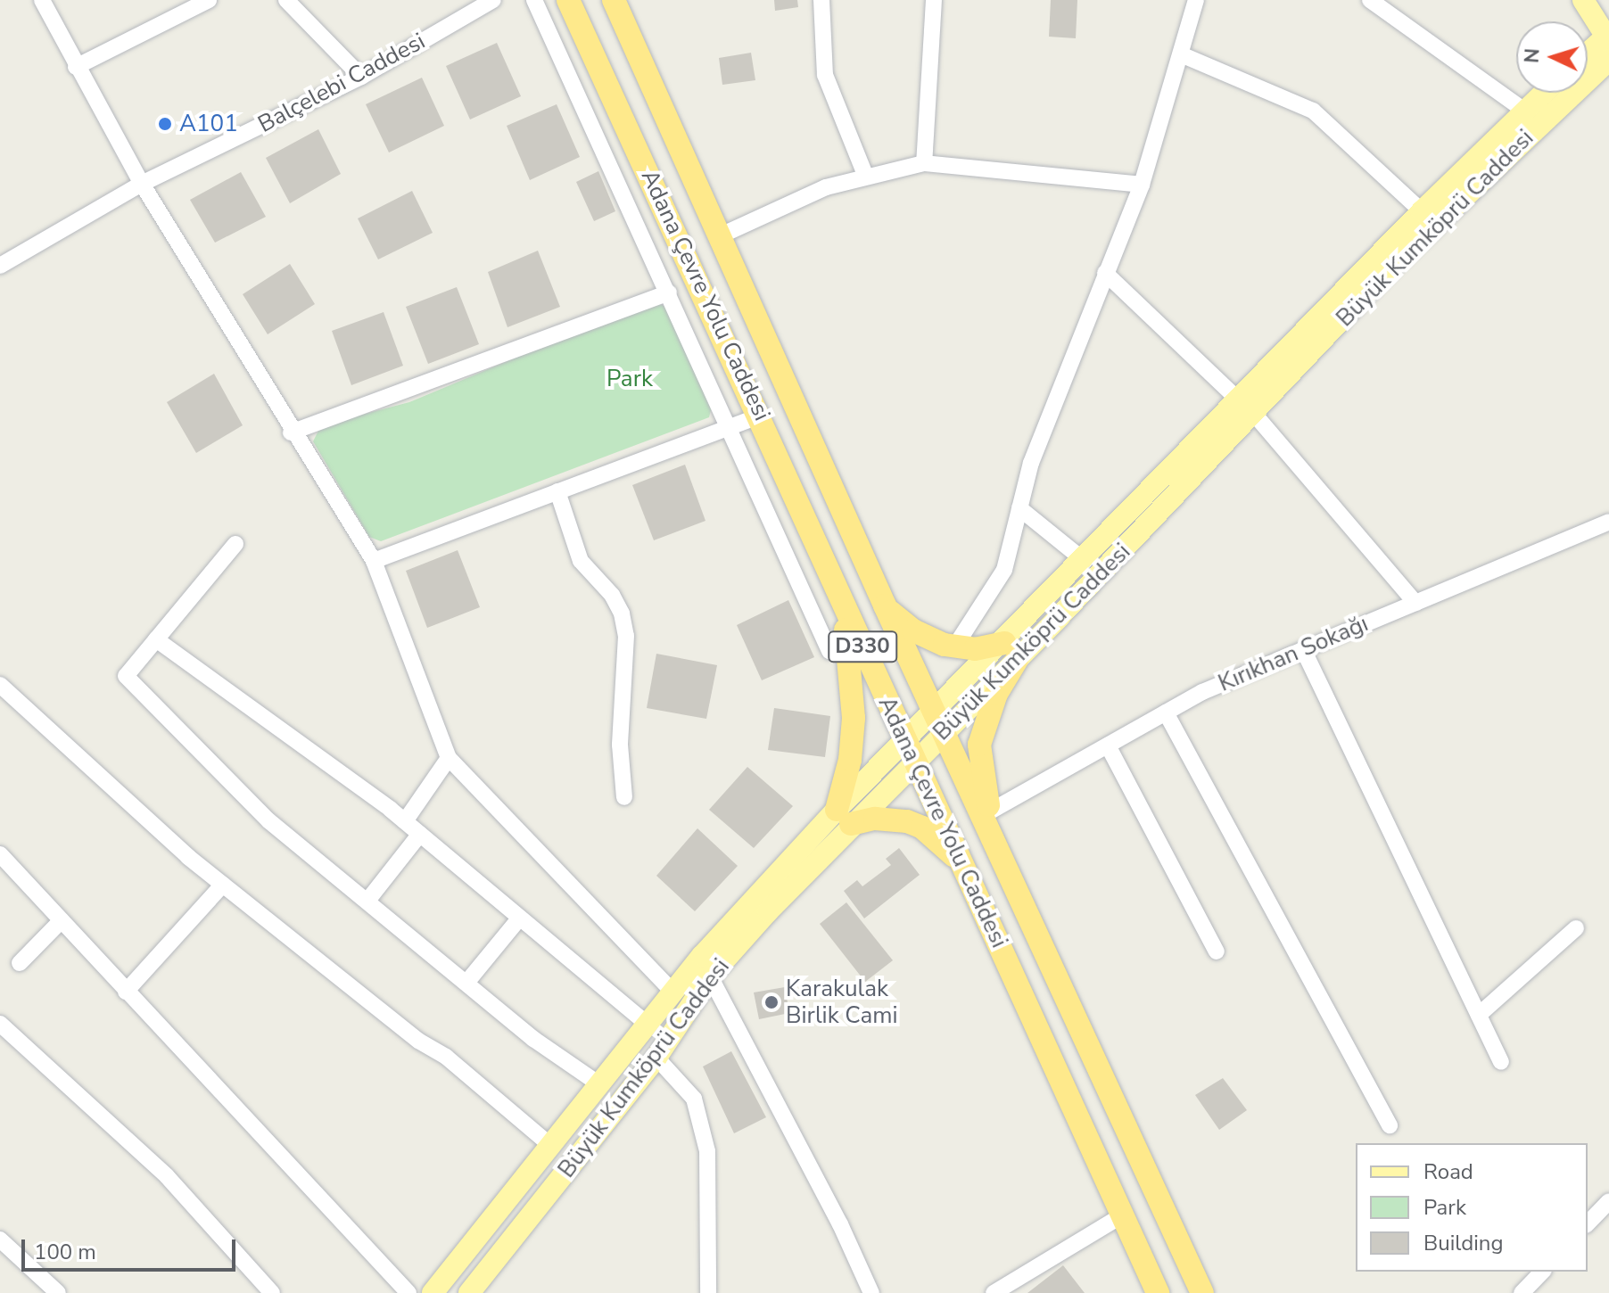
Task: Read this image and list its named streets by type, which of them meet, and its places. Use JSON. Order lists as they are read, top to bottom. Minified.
{"streets":{"highway":["Adana Çevre Yolu Caddesi","D330"],"main road":["Büyük Kumköprü Caddesi"],"street":["Balçelebi Caddesi","Kırıkhan Sokağı"]},"crossings":[["Büyük Kumköprü Caddesi","Adana Çevre Yolu Caddesi"]],"parks":["Park"],"places":["A101","Karakulak Birlik Cami"],"legend":["Road","Park","Building"],"scale_bar":"100 m","north":"left"}
